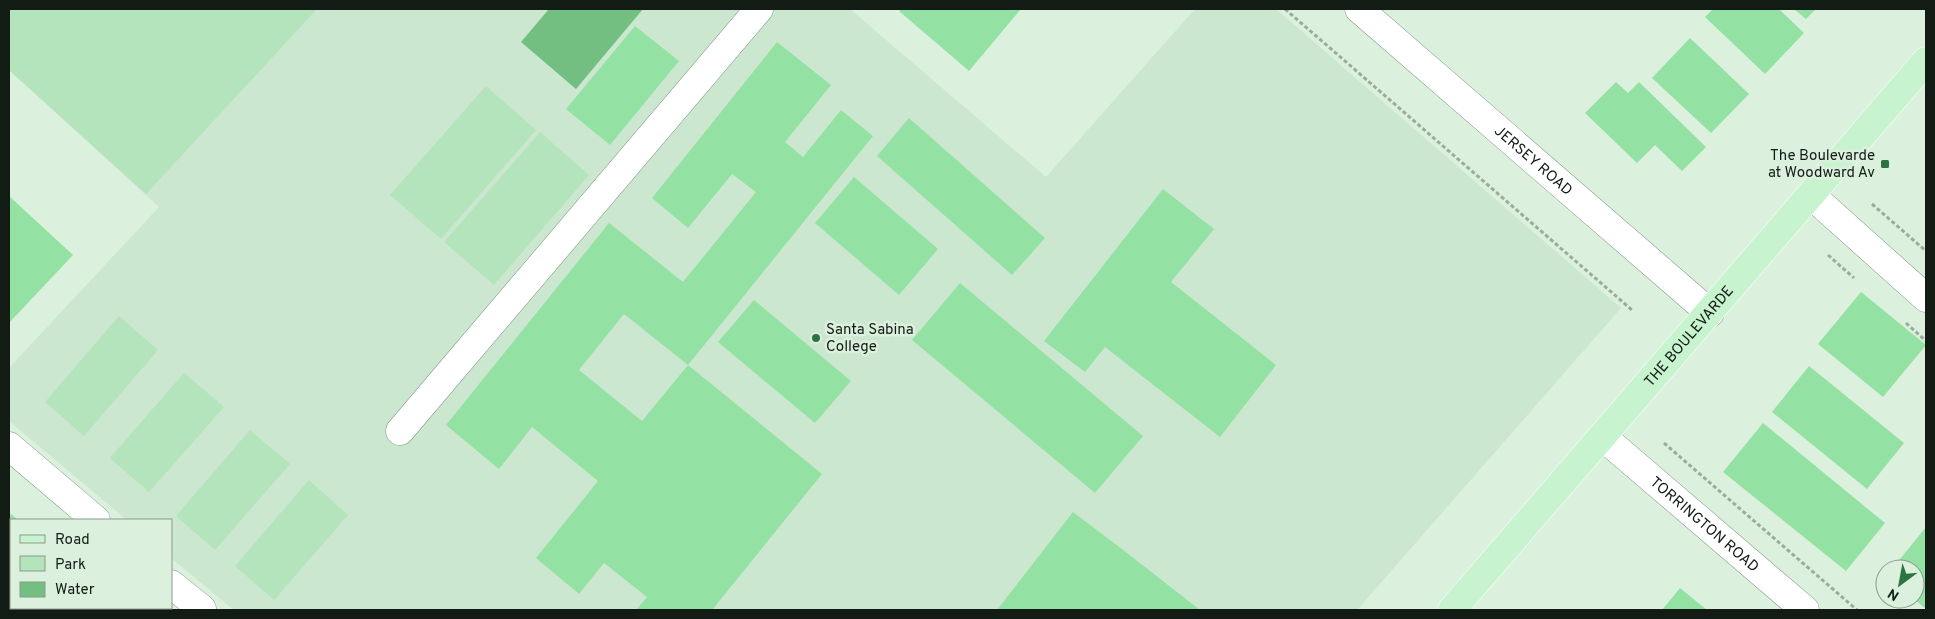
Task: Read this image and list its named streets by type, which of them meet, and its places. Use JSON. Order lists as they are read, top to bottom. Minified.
{"streets":{"main road":["THE BOULEVARDE"],"street":["JERSEY ROAD","TORRINGTON ROAD"]},"crossings":[["JERSEY ROAD","THE BOULEVARDE"],["THE BOULEVARDE","TORRINGTON ROAD"]],"places":{"transit":["The Boulevarde at Woodward Av"],"other":["Santa Sabina College"]},"legend":["Road","Park","Water"],"north":"bottom left"}
